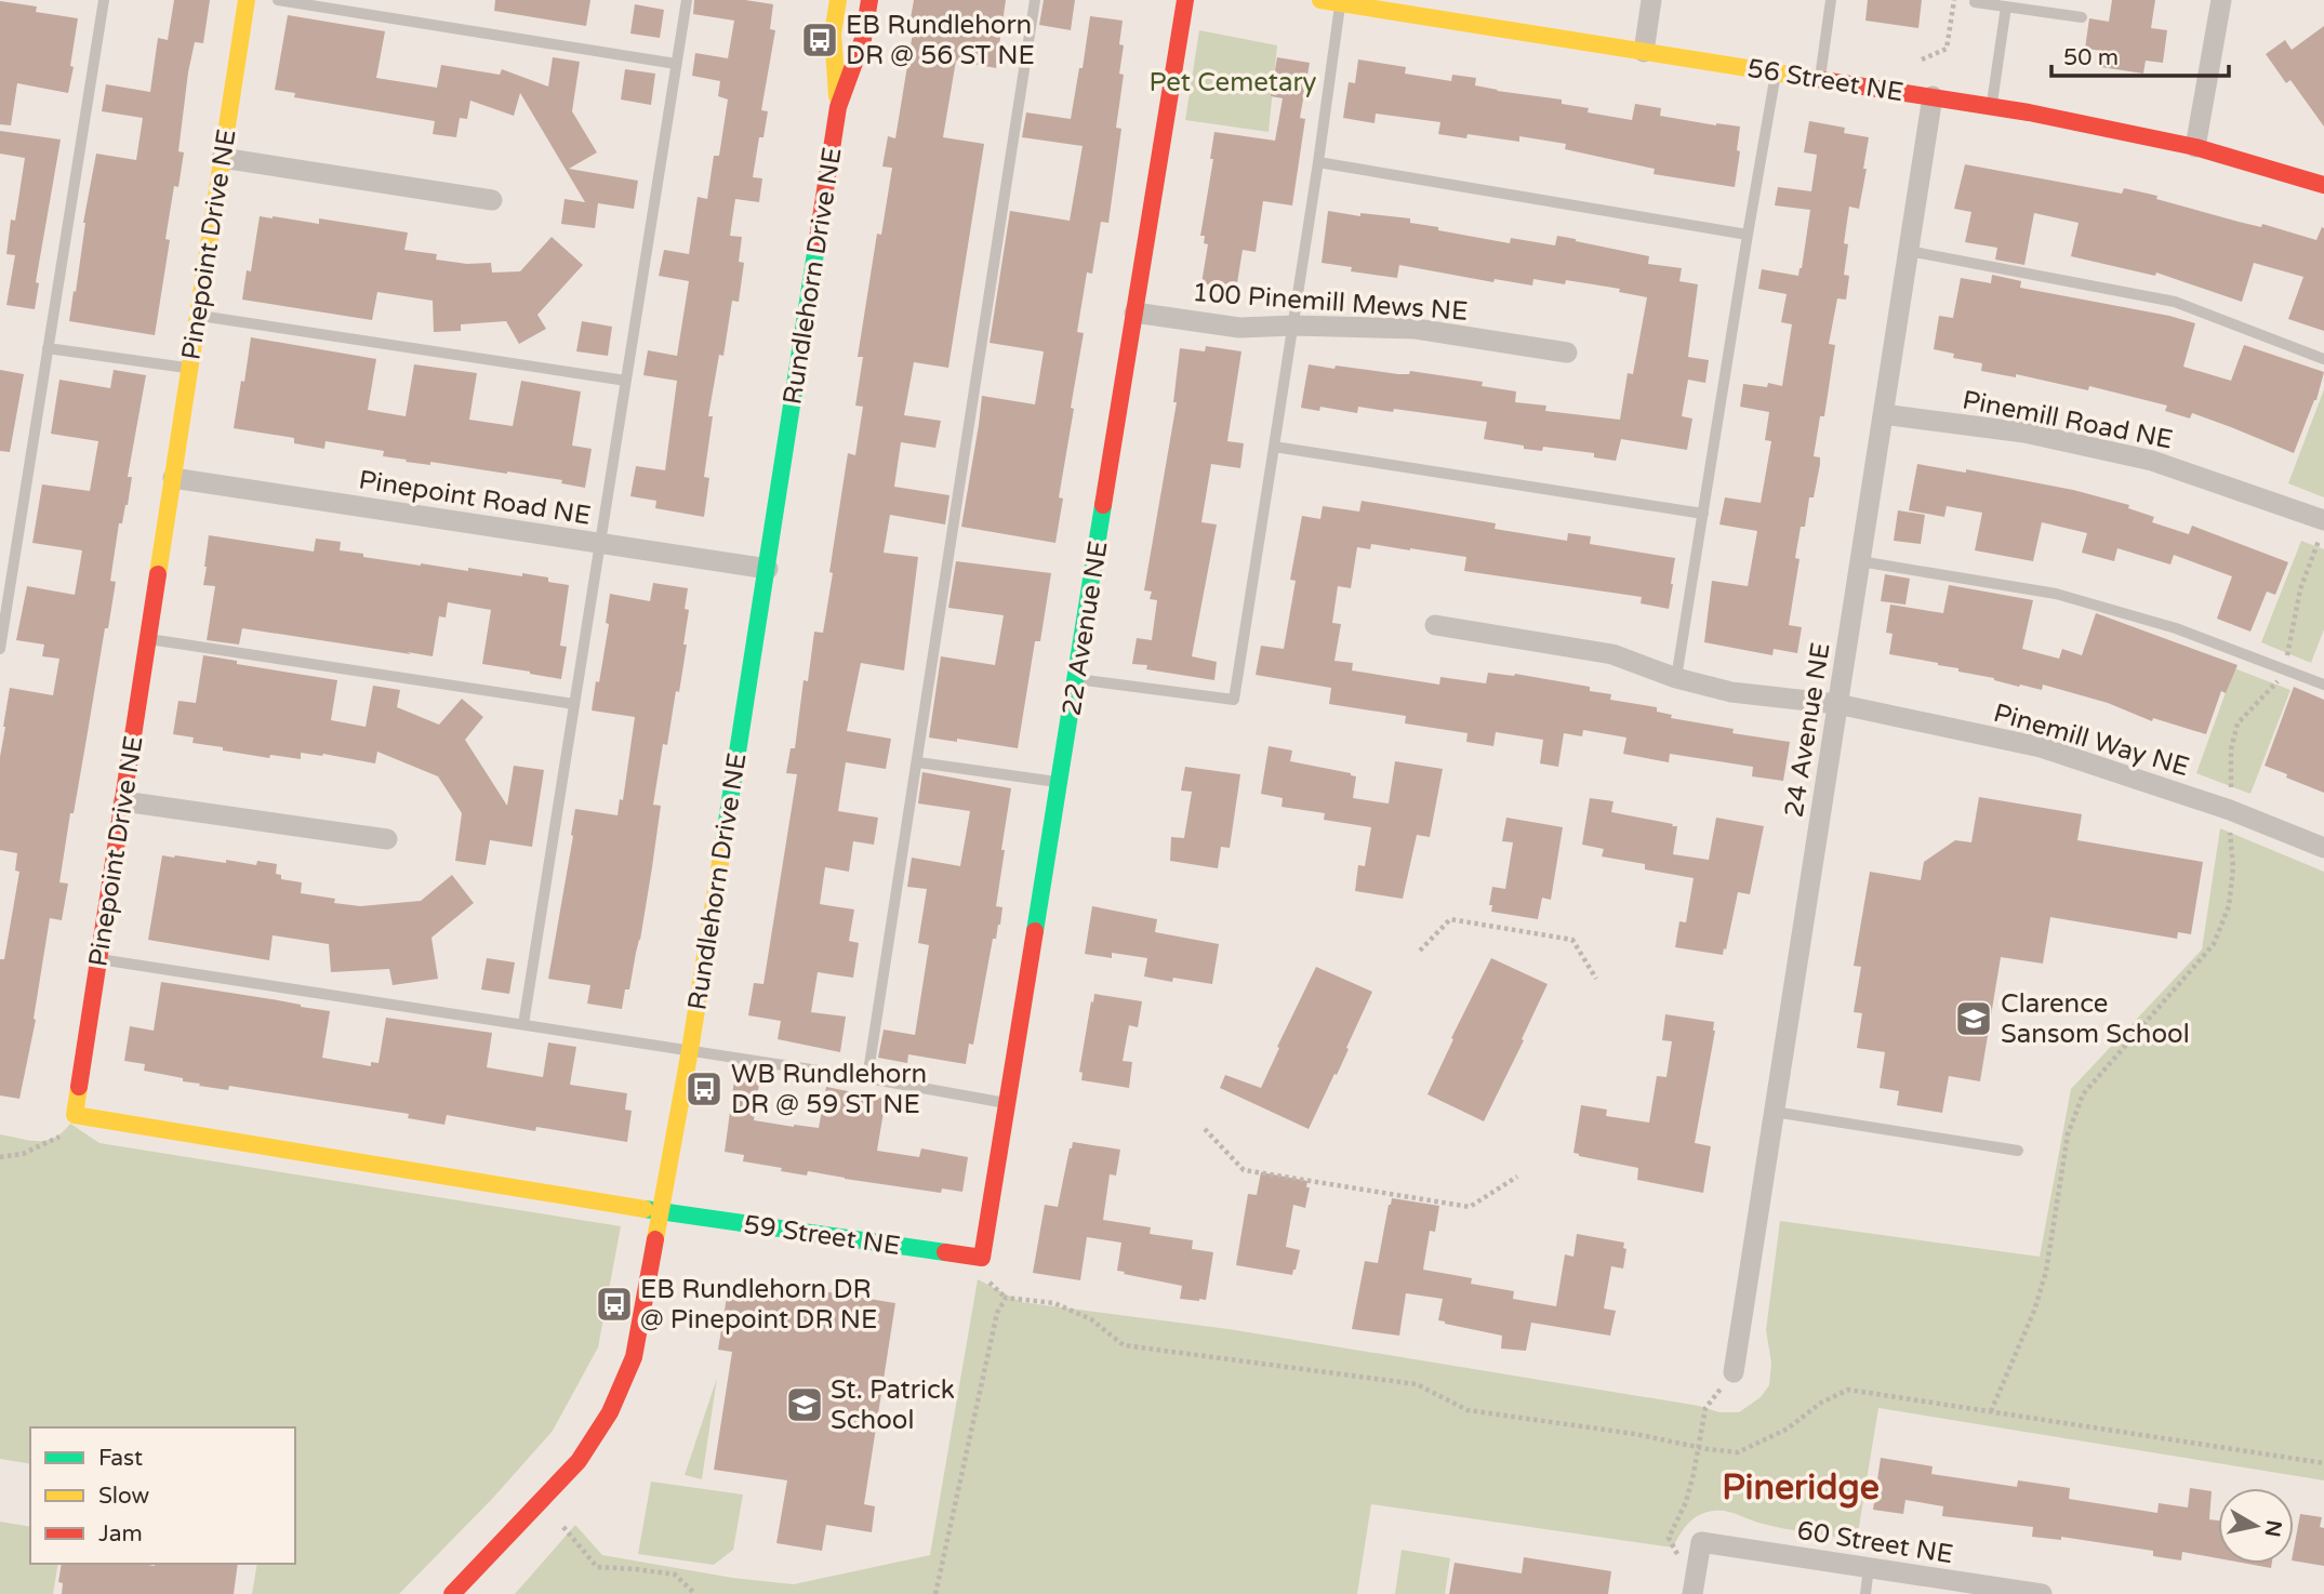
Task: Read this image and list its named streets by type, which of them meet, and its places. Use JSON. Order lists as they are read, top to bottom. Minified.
{"streets":{"street":["56 Street NE","Pinepoint Drive NE","Rundlehorn Drive NE","100 Pinemill Mews NE","Pinemill Road NE","Pinepoint Road NE","22 Avenue NE","24 Avenue NE","Pinemill Way NE","59 Street NE","60 Street NE"]},"crossings":[["56 Street NE","24 Avenue NE"],["Pinepoint Drive NE","Pinepoint Road NE"],["Rundlehorn Drive NE","Pinepoint Road NE"],["Rundlehorn Drive NE","59 Street NE"],["100 Pinemill Mews NE","22 Avenue NE"],["Pinemill Road NE","24 Avenue NE"],["22 Avenue NE","59 Street NE"],["24 Avenue NE","Pinemill Way NE"]],"districts":["Pineridge"],"parks":["Pet Cemetary"],"places":{"bus stop":["EB Rundlehorn DR @ 56 ST NE","WB Rundlehorn DR @ 59 ST NE","EB Rundlehorn DR @ Pinepoint DR NE"],"school or university":["Clarence Sansom School","St. Patrick School"]},"legend":["Fast","Slow","Jam"],"scale_bar":"50 m","north":"right"}
